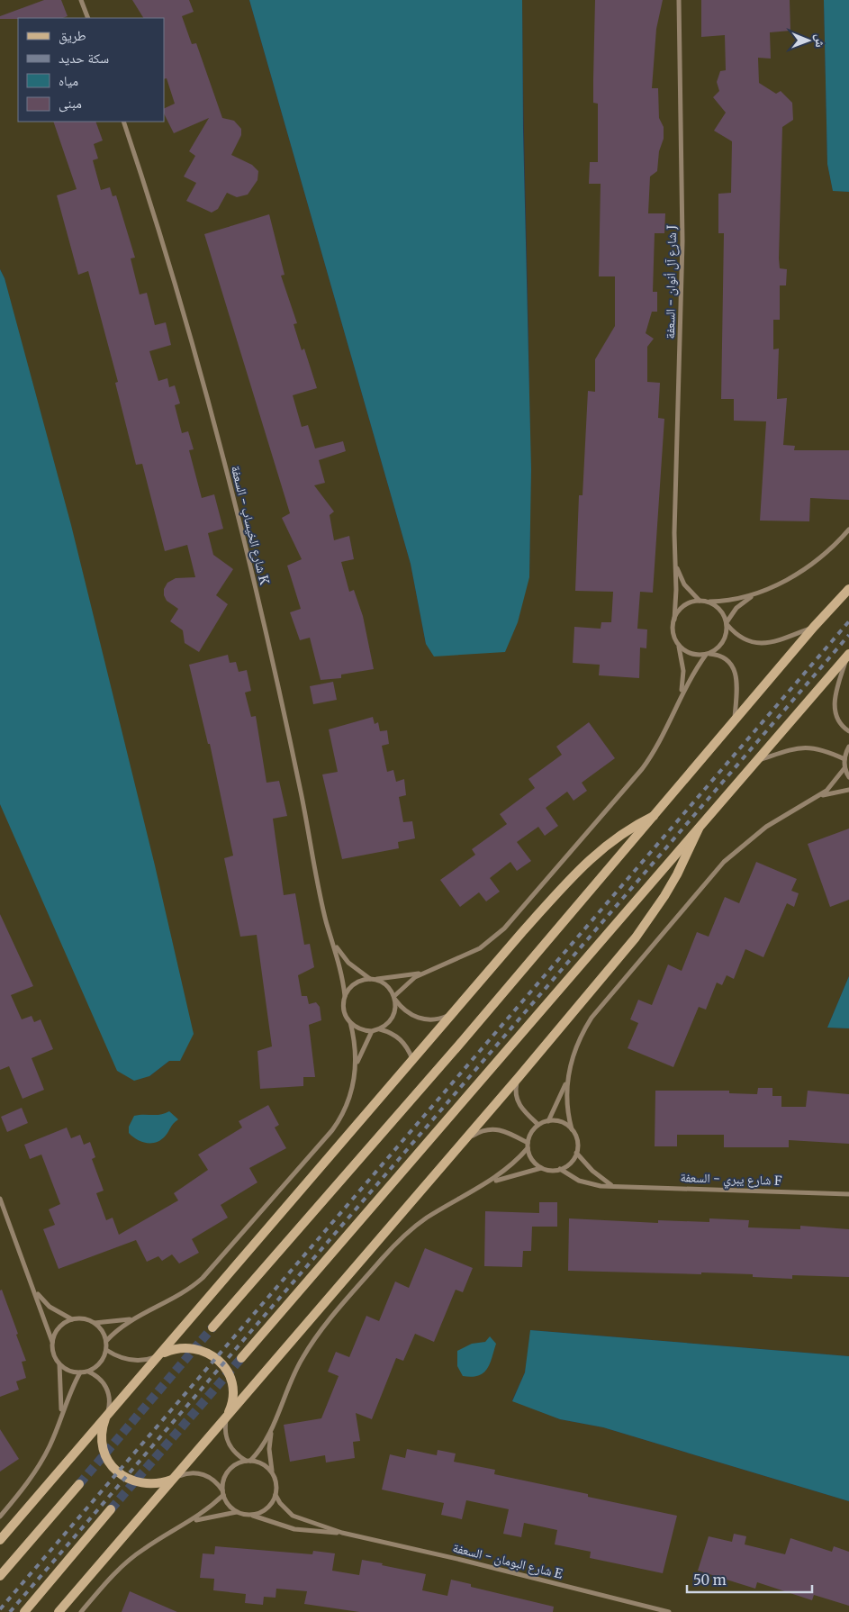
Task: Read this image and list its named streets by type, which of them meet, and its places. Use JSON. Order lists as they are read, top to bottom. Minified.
{"streets":{"street":["شارع آل أنوان - السعفة J","شارع الخيساب - السعفة K","شارع يبري - السعفة F","شارع البومان - السعفة E"]},"legend":["طريق","سكة حديد","مياه","مبنى"],"scale_bar":"50 m","north":"right"}
